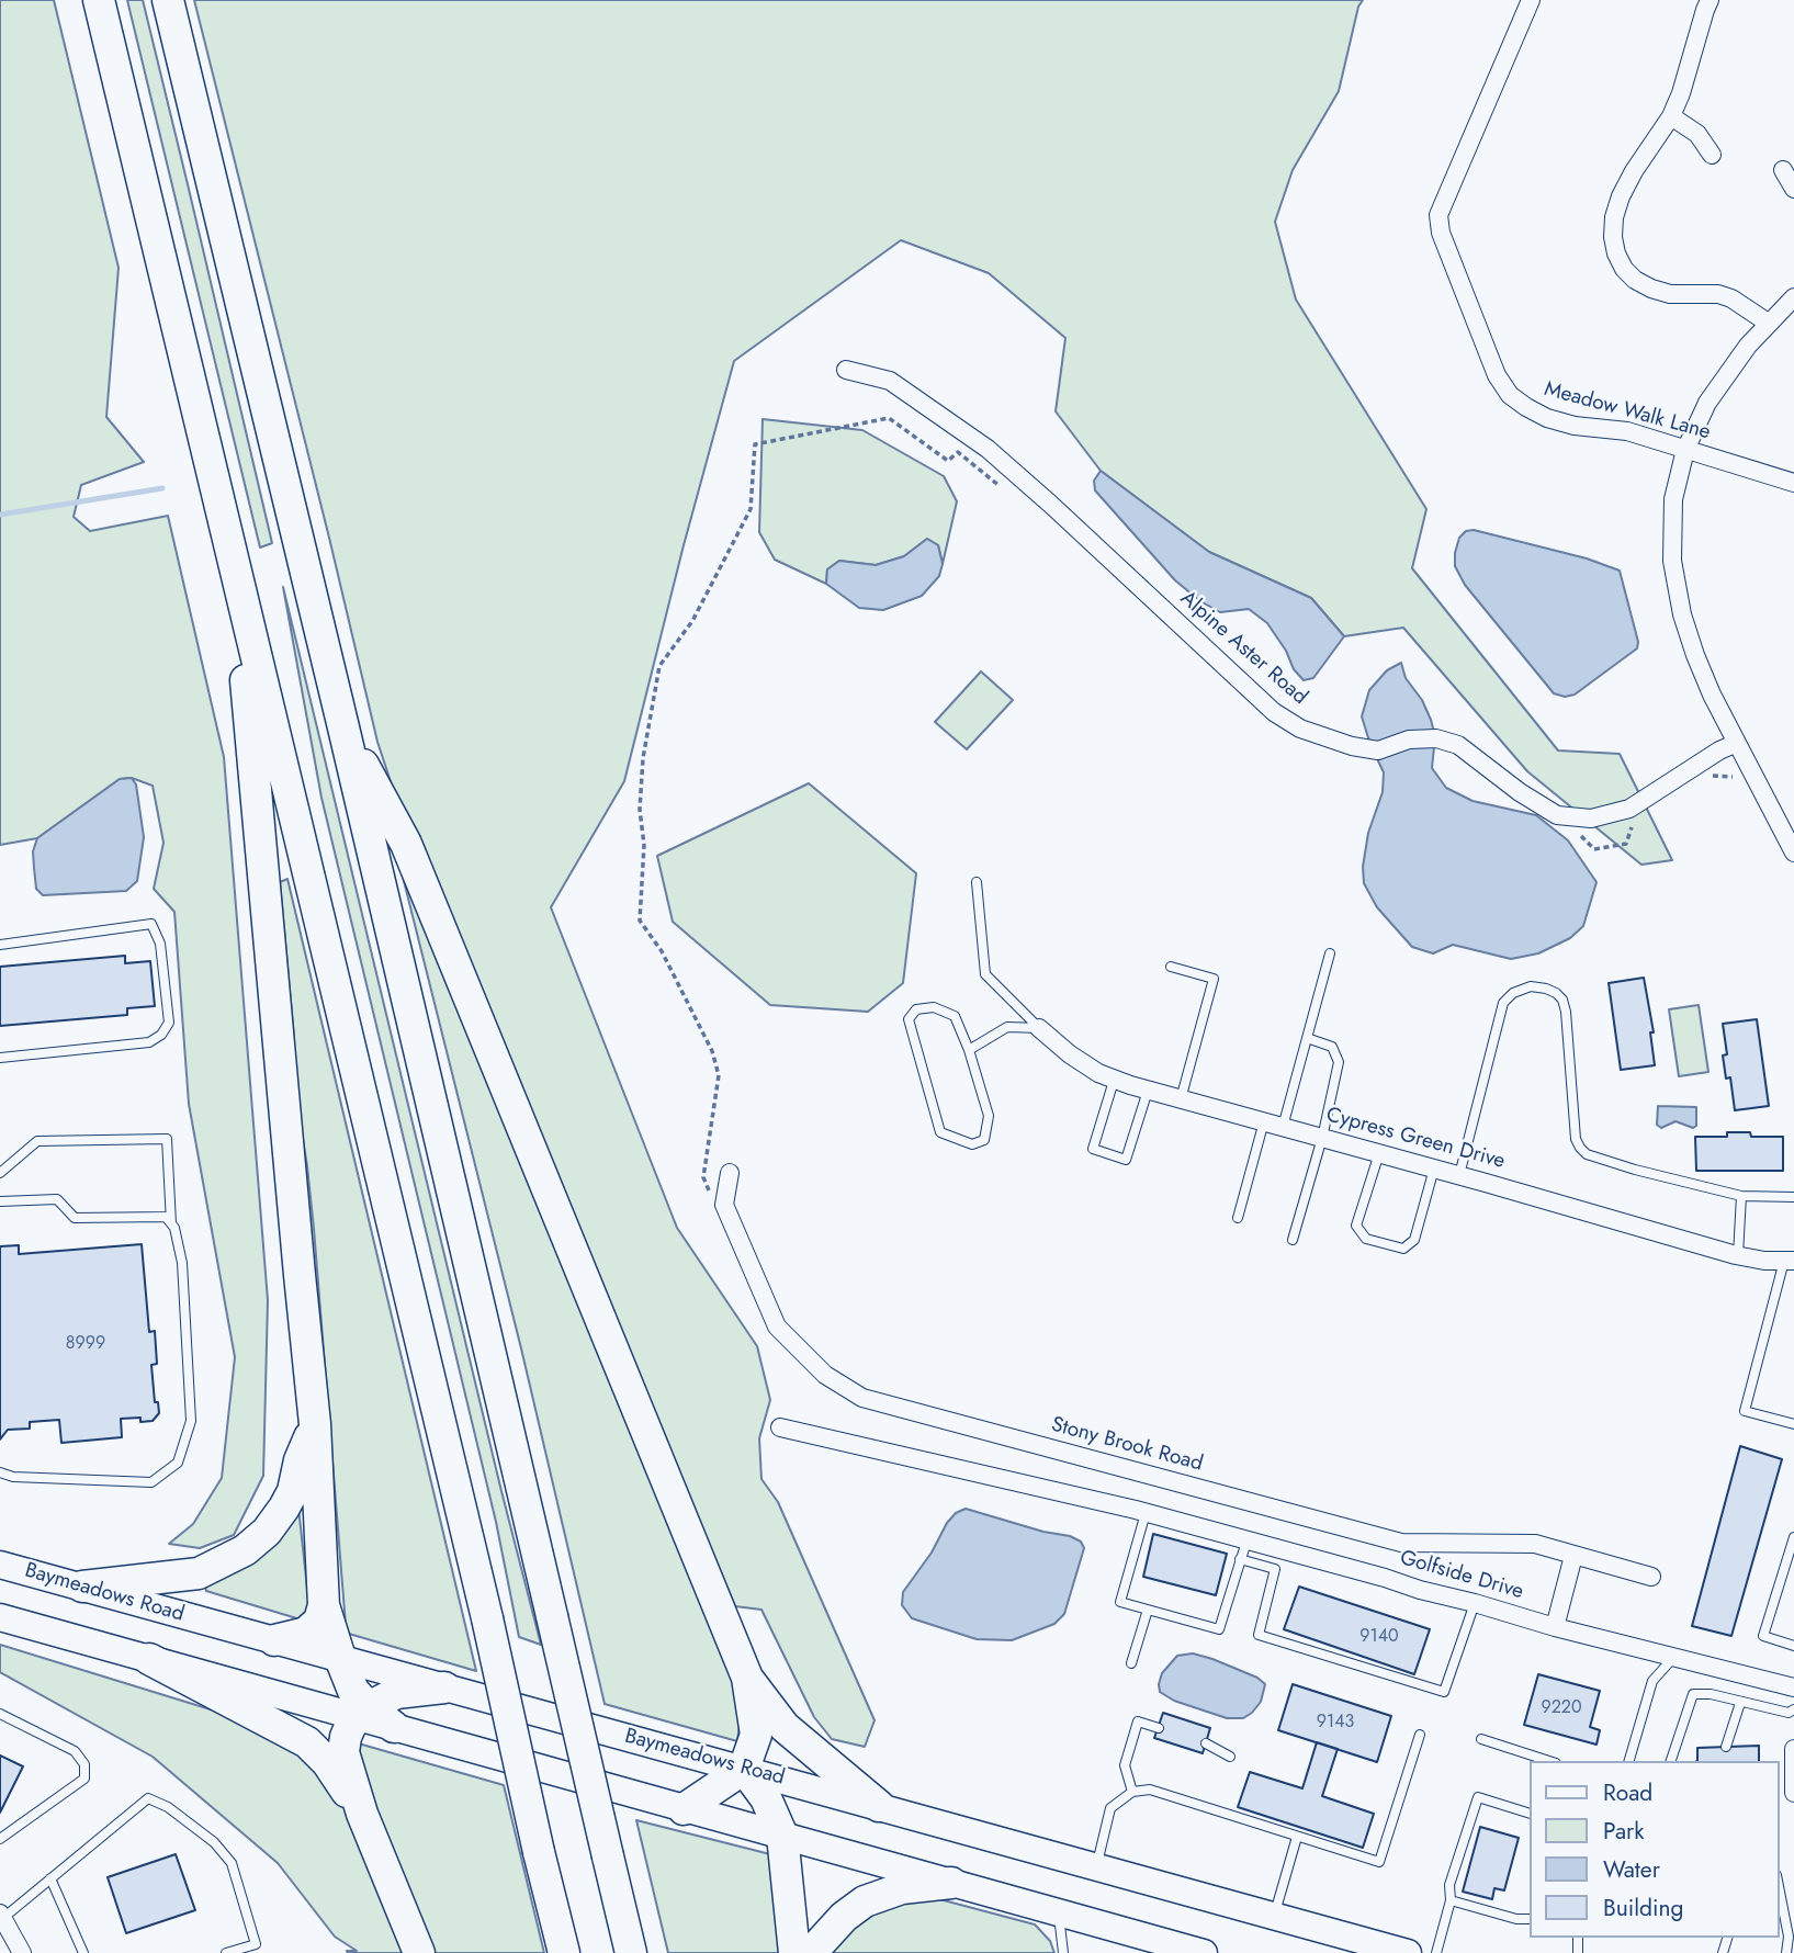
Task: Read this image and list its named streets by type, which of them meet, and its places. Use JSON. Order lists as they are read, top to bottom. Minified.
{"streets":{"main road":["Baymeadows Road"],"street":["Meadow Walk Lane","Alpine Aster Road","Cypress Green Drive","Stony Brook Road","Golfside Drive"]},"house_numbers":["8999","9140","9220","9143"],"legend":["Road","Park","Water","Building"]}
